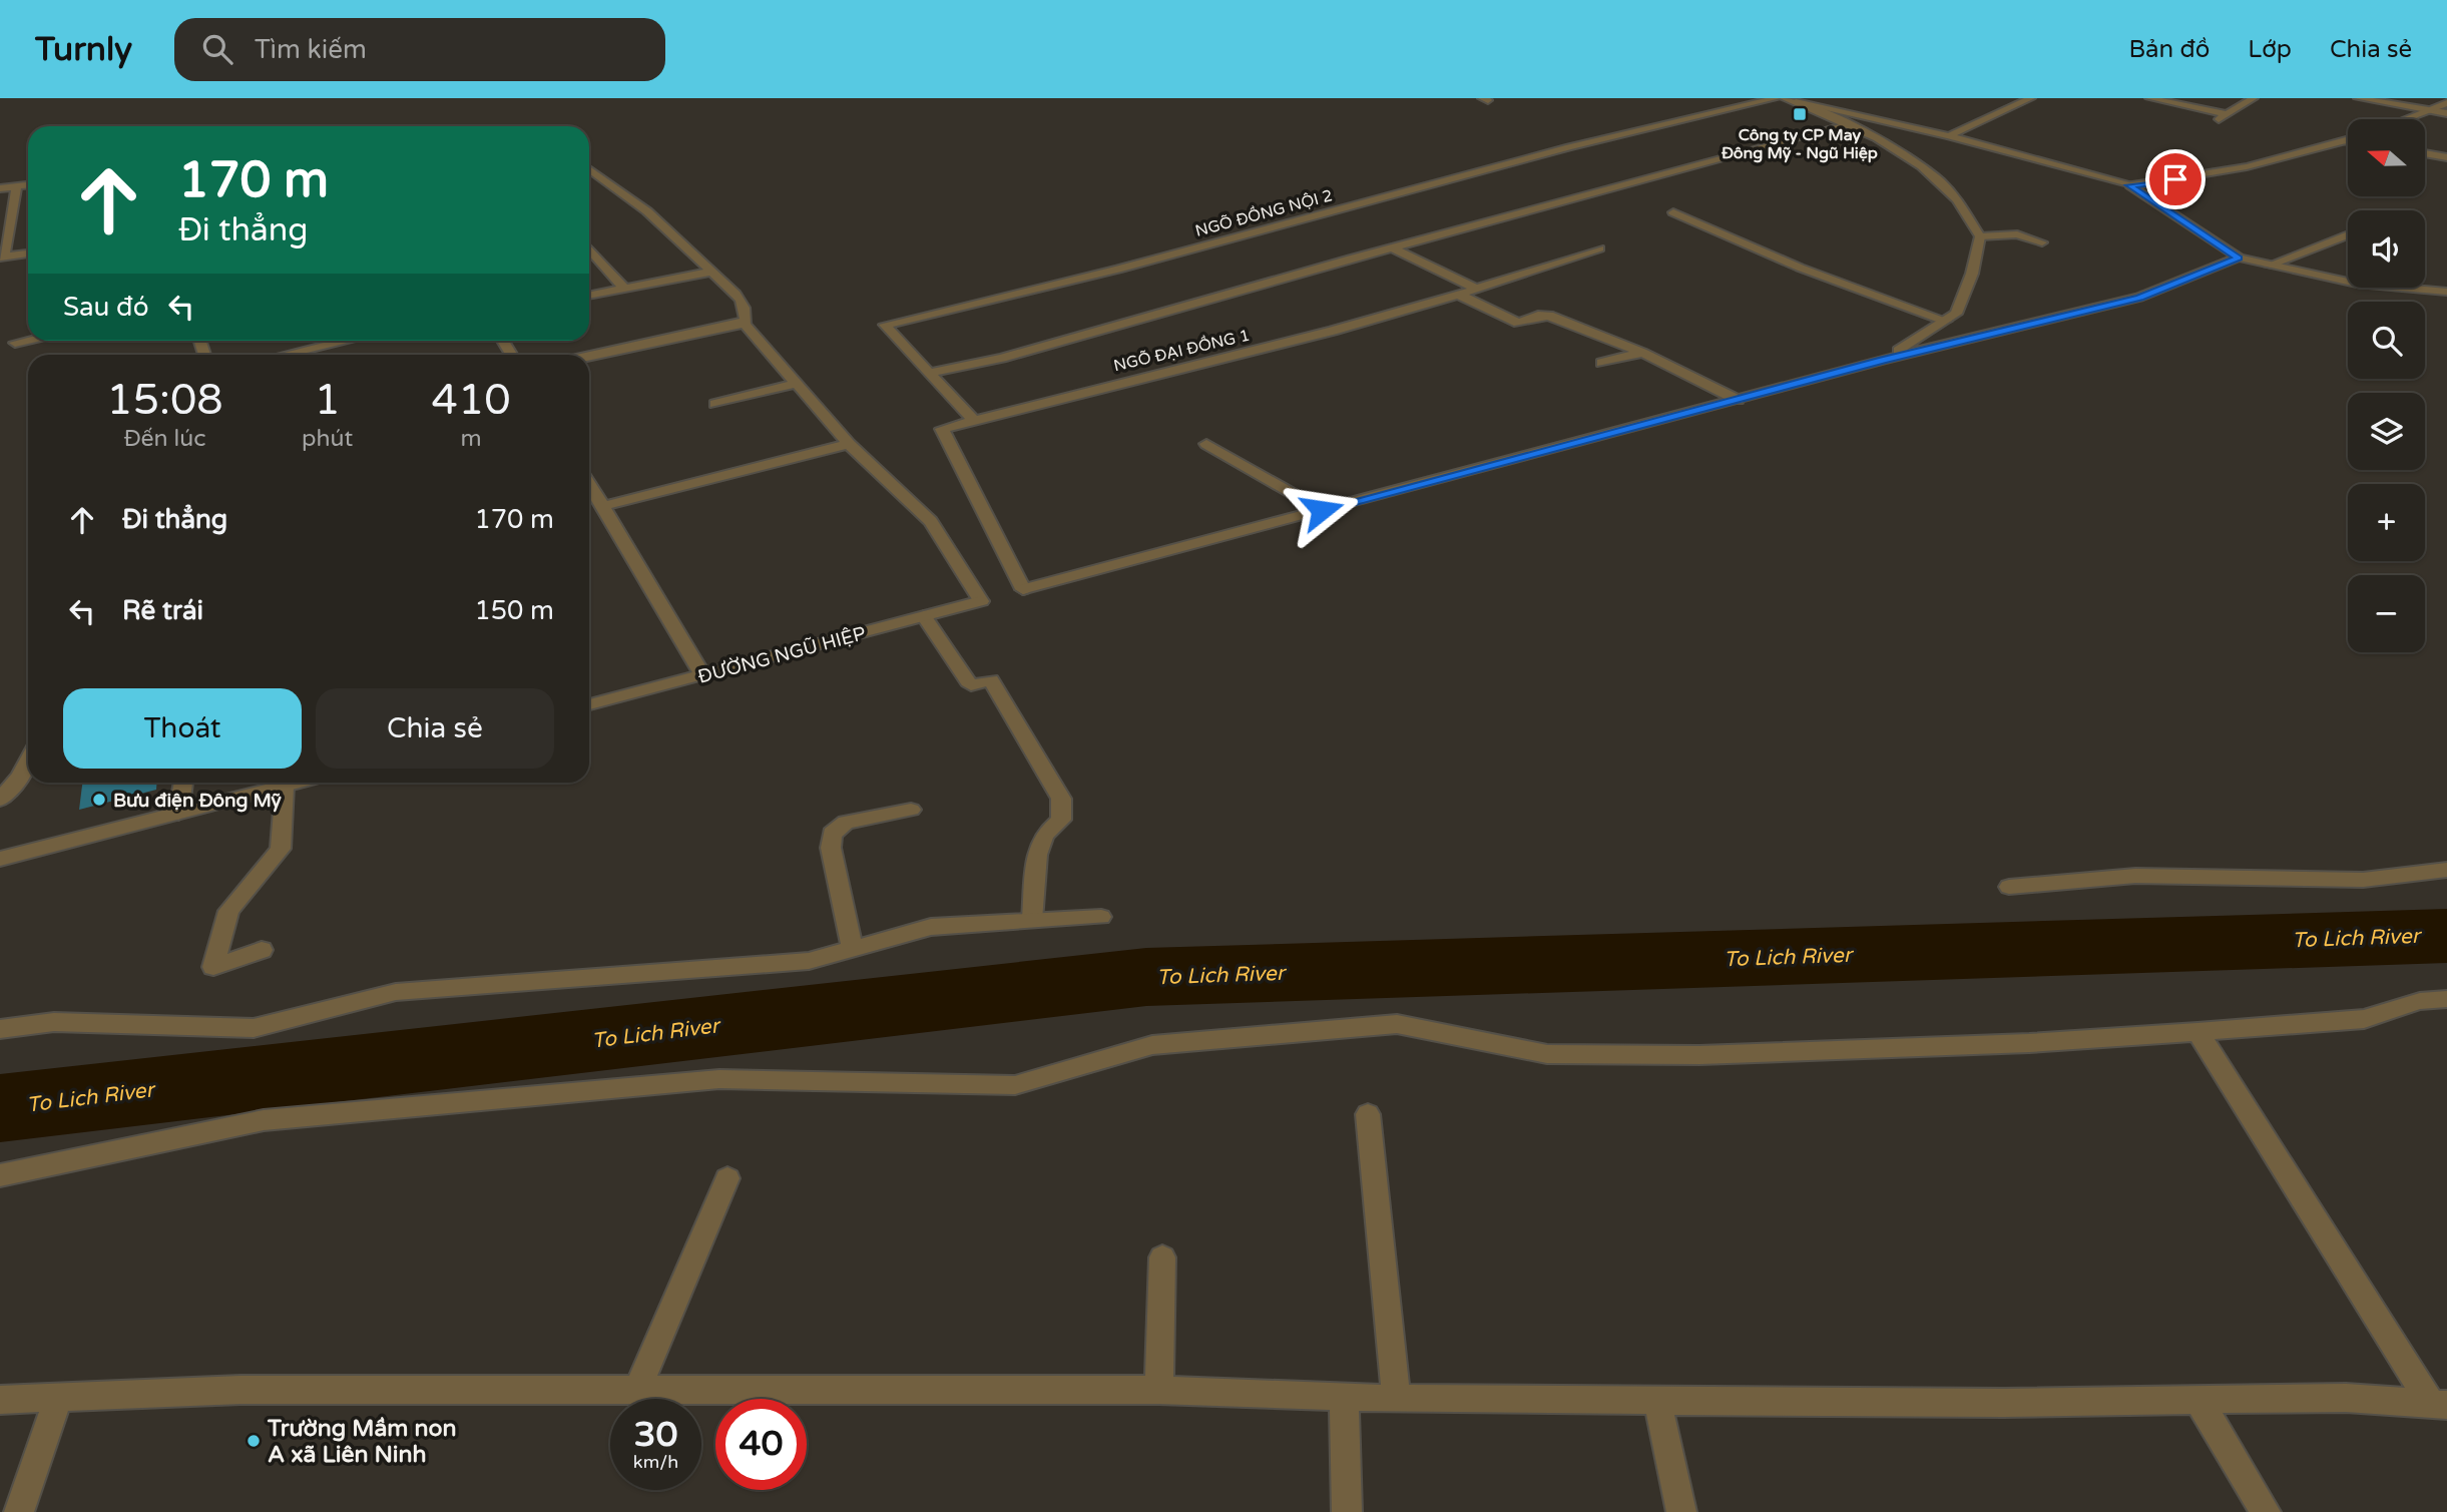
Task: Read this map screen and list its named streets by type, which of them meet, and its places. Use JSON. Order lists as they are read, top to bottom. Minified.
{"streets":{"street":["NGÕ ĐỒNG NỘI 2","NGÕ ĐẠI ĐỒNG 1","ĐƯỜNG NGŨ HIỆP"]},"crossings":[["NGÕ ĐỒNG NỘI 2","NGÕ ĐẠI ĐỒNG 1"]],"water":["To Lich River"],"places":{"transit":["Công ty CP May Đông Mỹ - Ngũ Hiệp"],"other":["Bưu điện Đông Mỹ","Trường Mầm non A xã Liên Ninh"]},"north":"left","page":{"header":"Turnly","search":"Tìm kiếm","nav":["Bản đồ","Lớp","Chia sẻ"],"map_buttons":["+","−"],"turn":["170 m","Đi thẳng"],"then":"Sau đó","eta":["15:08","Đến lúc","1","phút","410","m"],"list":[{"name":"Đi thẳng","value":"170 m"},{"name":"Rẽ trái","value":"150 m"}],"buttons":["Thoát","Chia sẻ"],"speed":"30 km/h","limit":"40"}}
